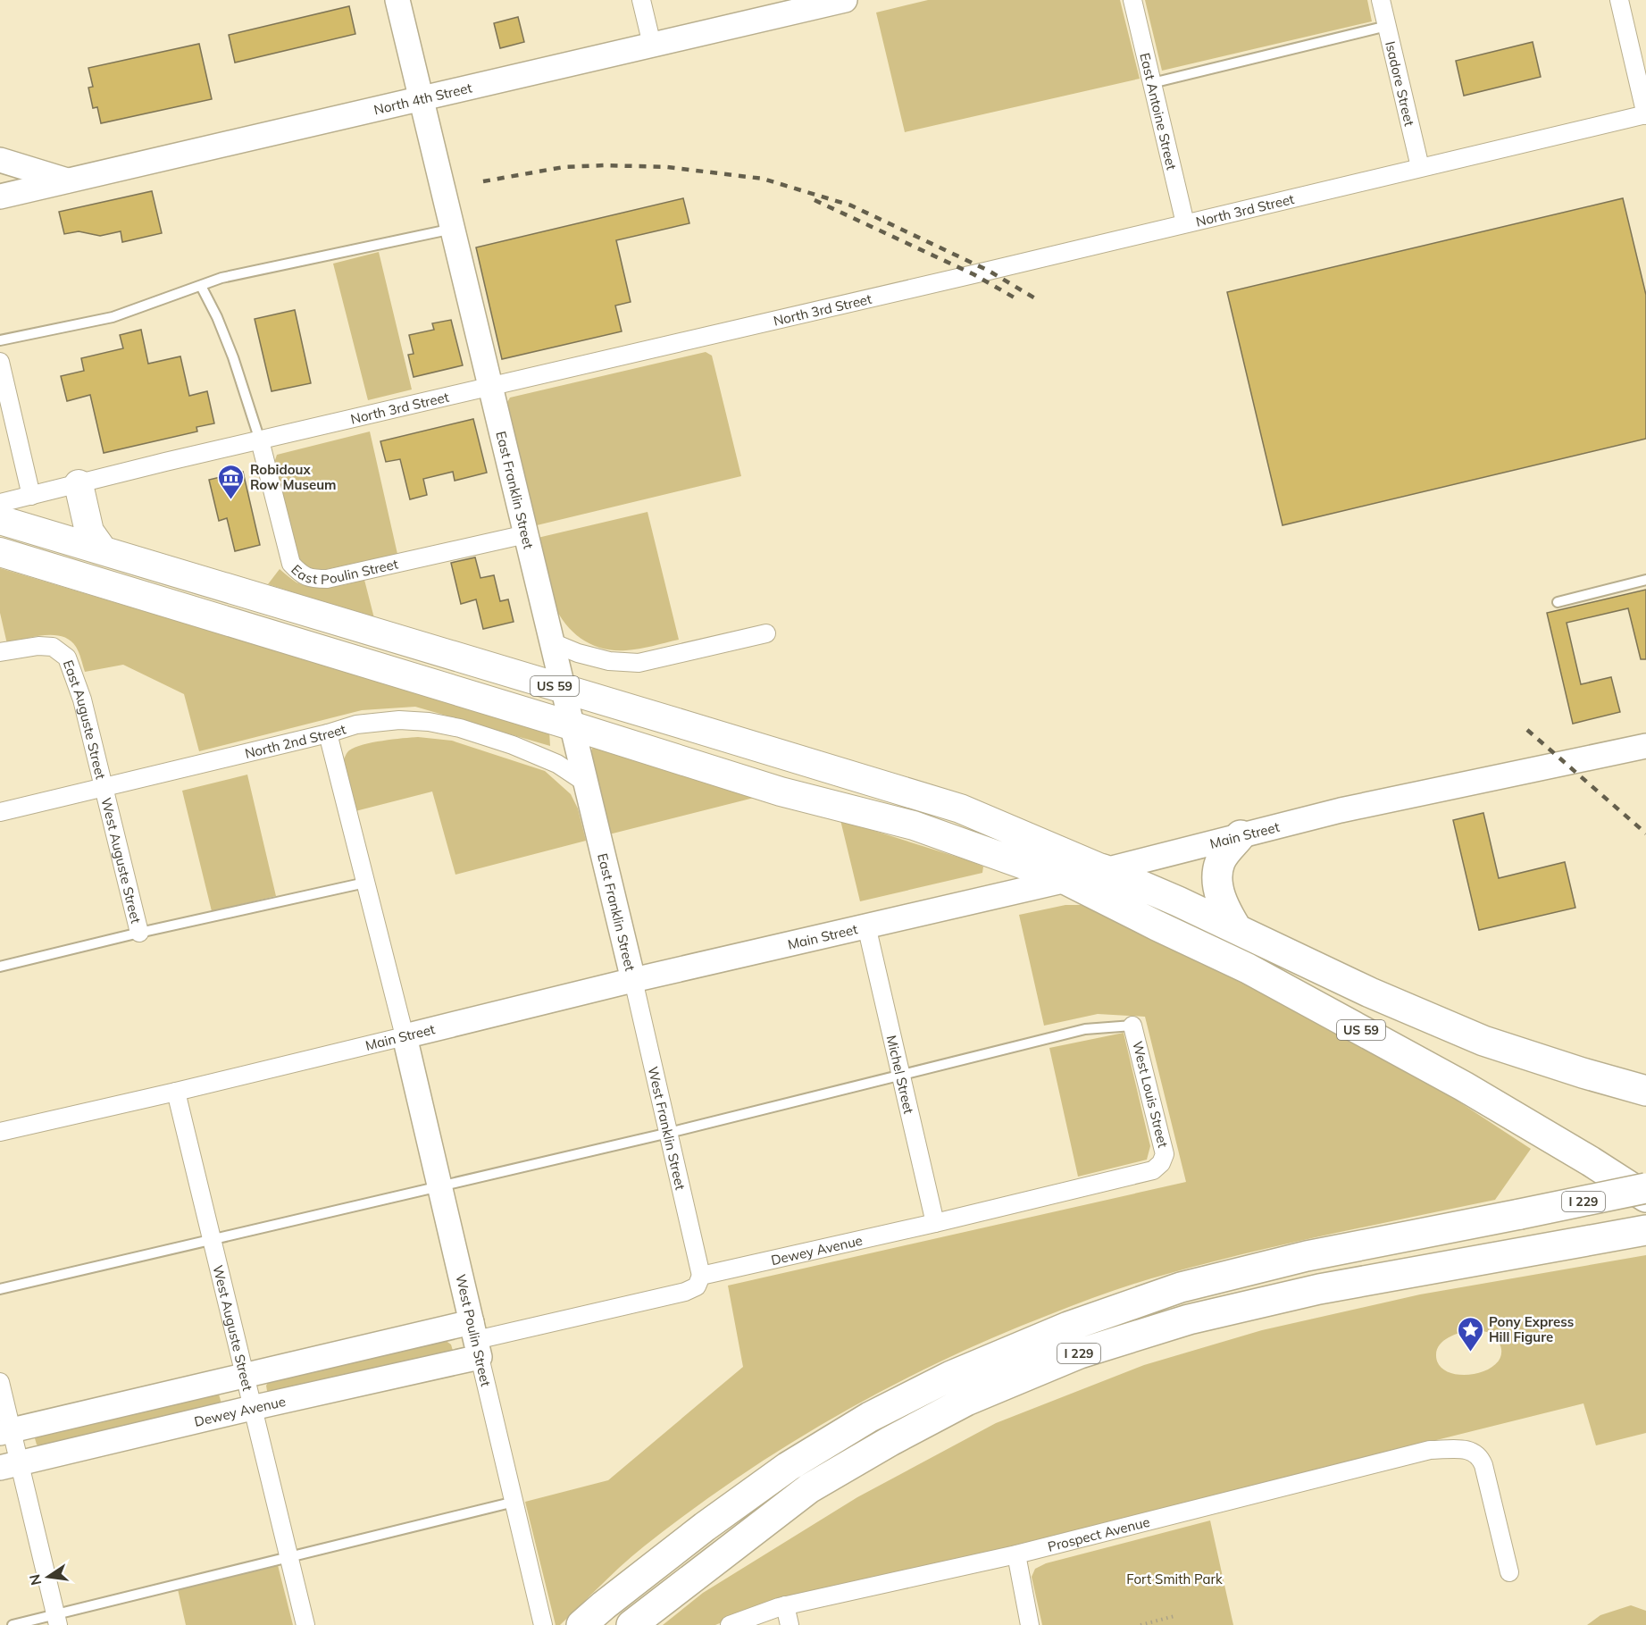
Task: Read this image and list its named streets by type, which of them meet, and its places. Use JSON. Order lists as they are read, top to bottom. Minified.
{"streets":{"highway":["US 59","I 229"],"street":["Isadore Street","North 4th Street","East Antoine Street","North 3rd Street","East Franklin Street","East Poulin Street","East Auguste Street","North 2nd Street","Main Street","West Auguste Street","Michel Street","West Louis Street","West Franklin Street","Dewey Avenue","West Poulin Street","Prospect Avenue"]},"crossings":[["Isadore Street","North 3rd Street"],["North 4th Street","East Franklin Street"],["East Antoine Street","North 3rd Street"],["North 3rd Street","East Franklin Street"],["North 3rd Street","East Poulin Street"],["East Franklin Street","East Poulin Street"],["East Franklin Street","US 59"],["East Franklin Street","North 2nd Street"],["East Franklin Street","Main Street"],["East Franklin Street","West Franklin Street"],["US 59","Main Street"],["East Auguste Street","North 2nd Street"],["East Auguste Street","West Auguste Street"],["North 2nd Street","West Auguste Street"],["Main Street","West Auguste Street"],["Main Street","Michel Street"],["Main Street","West Franklin Street"],["Main Street","West Poulin Street"],["West Auguste Street","Dewey Avenue"],["Michel Street","Dewey Avenue"],["West Louis Street","Dewey Avenue"],["West Franklin Street","Dewey Avenue"],["Dewey Avenue","West Poulin Street"]],"parks":["Fort Smith Park"],"places":{"museum":["Robidoux Row Museum"],"place":["Pony Express Hill Figure"]},"north":"left"}
